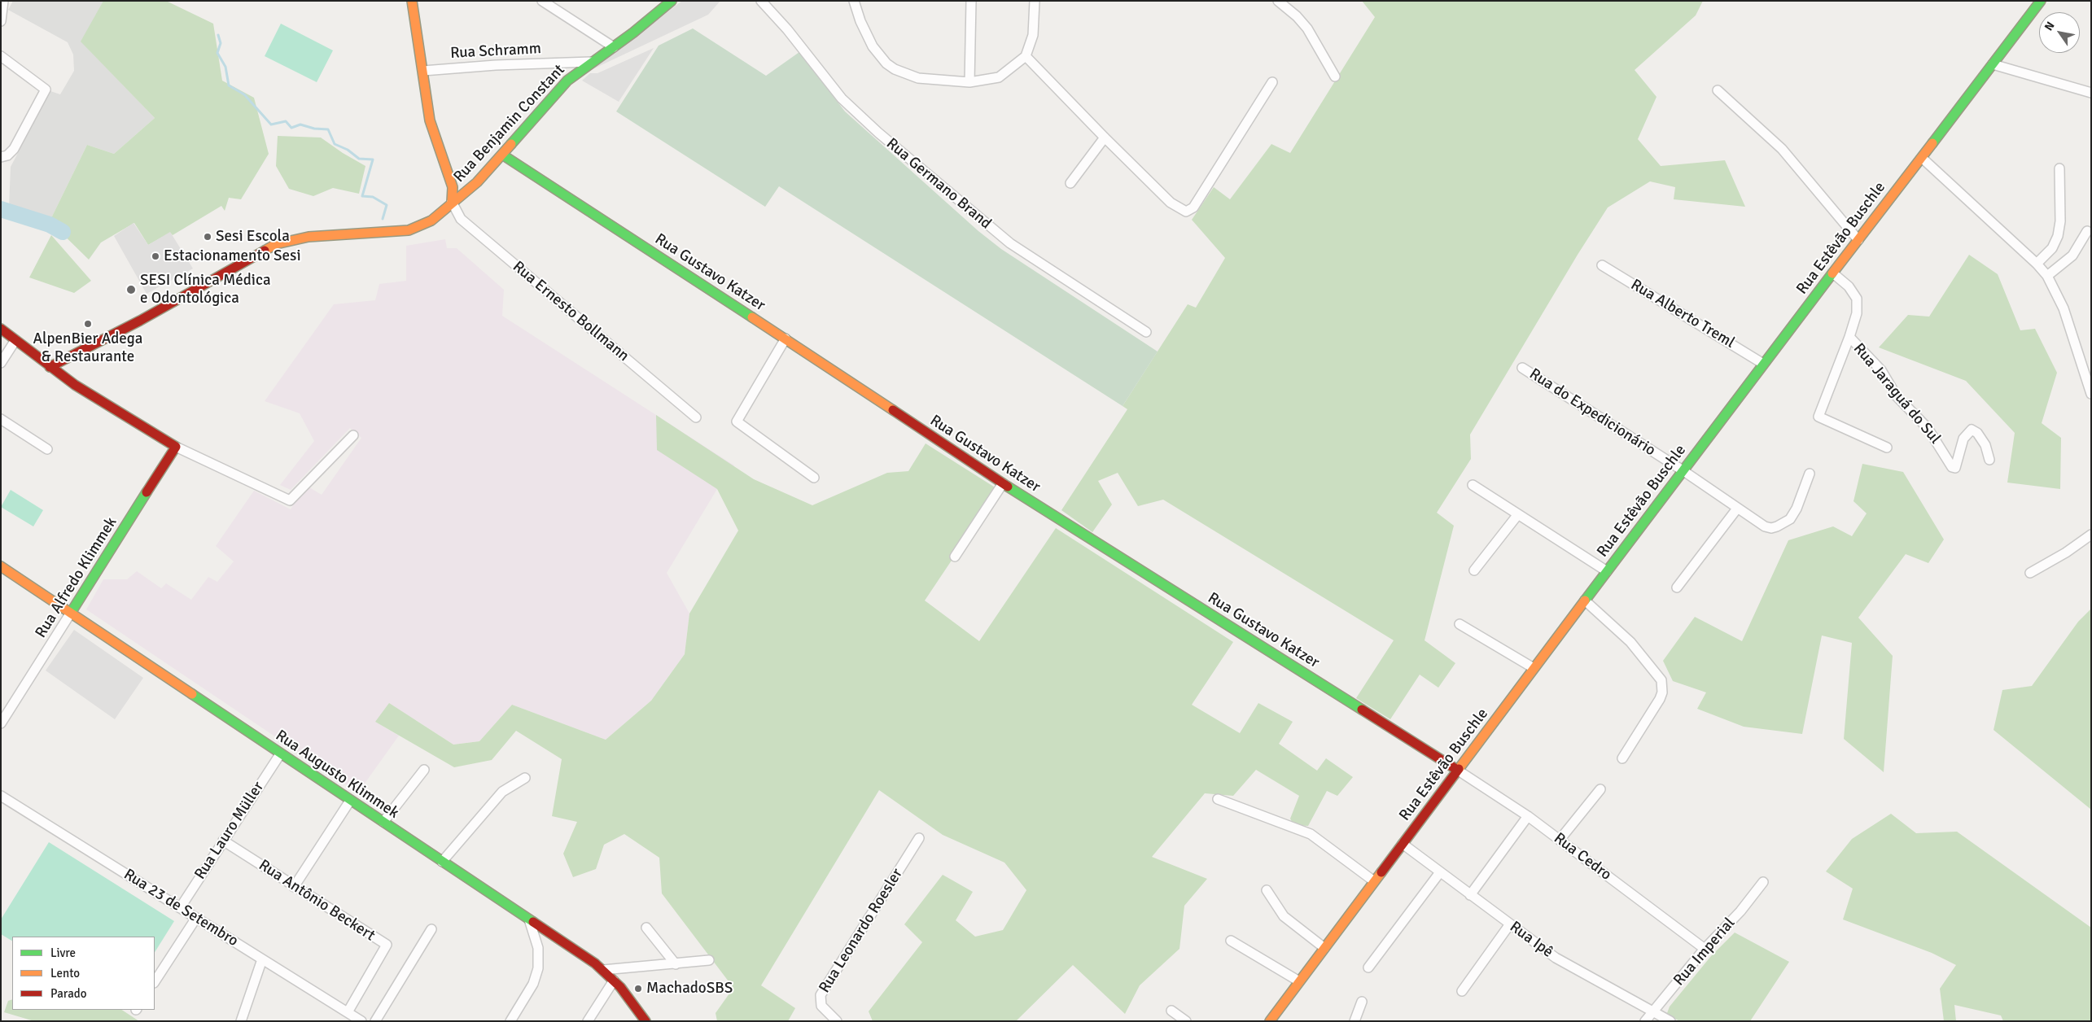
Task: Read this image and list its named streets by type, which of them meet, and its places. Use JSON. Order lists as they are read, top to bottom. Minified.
{"streets":{"street":["Rua Schramm","Rua Benjamin Constant","Rua Germano Brand","Rua Estêvão Buschle","Rua Gustavo Katzer","Rua Ernesto Bollmann","Rua Alberto Treml","Rua Jaraguá do Sul","Rua do Expedicionário","Rua Alfredo Klimmek","Rua Augusto Klimmek","Rua Lauro Müller","Rua Cedro","Rua Antônio Beckert","Rua 23 de Setembro","Rua Leonardo Roesler","Rua Ipê","Rua Imperial"]},"crossings":[["Rua Schramm","Rua Benjamin Constant"],["Rua Benjamin Constant","Rua Gustavo Katzer"],["Rua Benjamin Constant","Rua Ernesto Bollmann"],["Rua Estêvão Buschle","Rua Gustavo Katzer"],["Rua Estêvão Buschle","Rua Alberto Treml"],["Rua Estêvão Buschle","Rua Jaraguá do Sul"],["Rua Estêvão Buschle","Rua do Expedicionário"],["Rua Estêvão Buschle","Rua Cedro"],["Rua Estêvão Buschle","Rua Ipê"],["Rua Gustavo Katzer","Rua Cedro"],["Rua Alfredo Klimmek","Rua Augusto Klimmek"],["Rua Augusto Klimmek","Rua Lauro Müller"],["Rua Lauro Müller","Rua Antônio Beckert"],["Rua Lauro Müller","Rua 23 de Setembro"],["Rua Cedro","Rua Imperial"],["Rua Antônio Beckert","Rua 23 de Setembro"],["Rua Ipê","Rua Imperial"]],"places":["Sesi Escola","Estacionamento Sesi","SESI Clínica Médica e Odontológica","AlpenBier Adega & Restaurante","MachadoSBS"],"legend":["Livre","Lento","Parado"],"north":"top left"}
